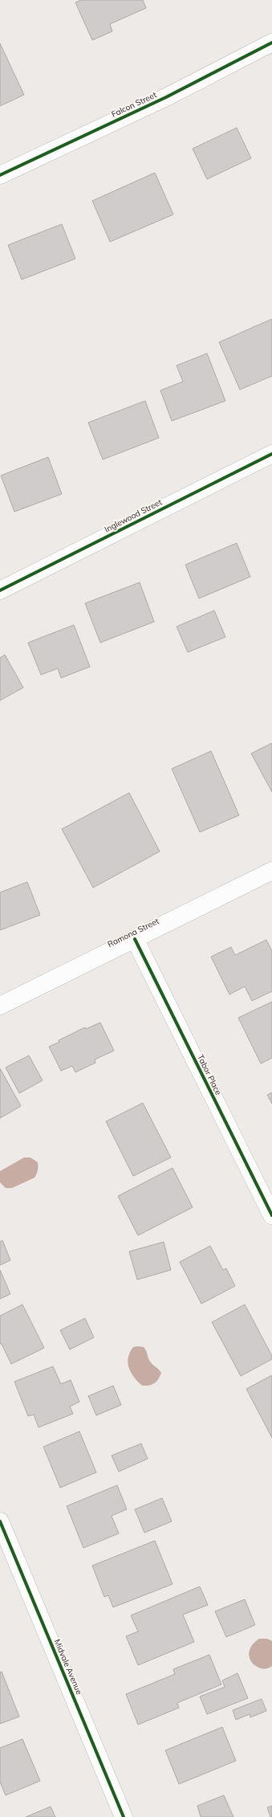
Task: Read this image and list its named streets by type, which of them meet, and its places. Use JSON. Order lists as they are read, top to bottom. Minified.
{"streets":{"street":["Falcon Street","Inglewood Street","Ramona Street","Tabor Place","Midvale Avenue"]},"crossings":[["Ramona Street","Tabor Place"]]}
